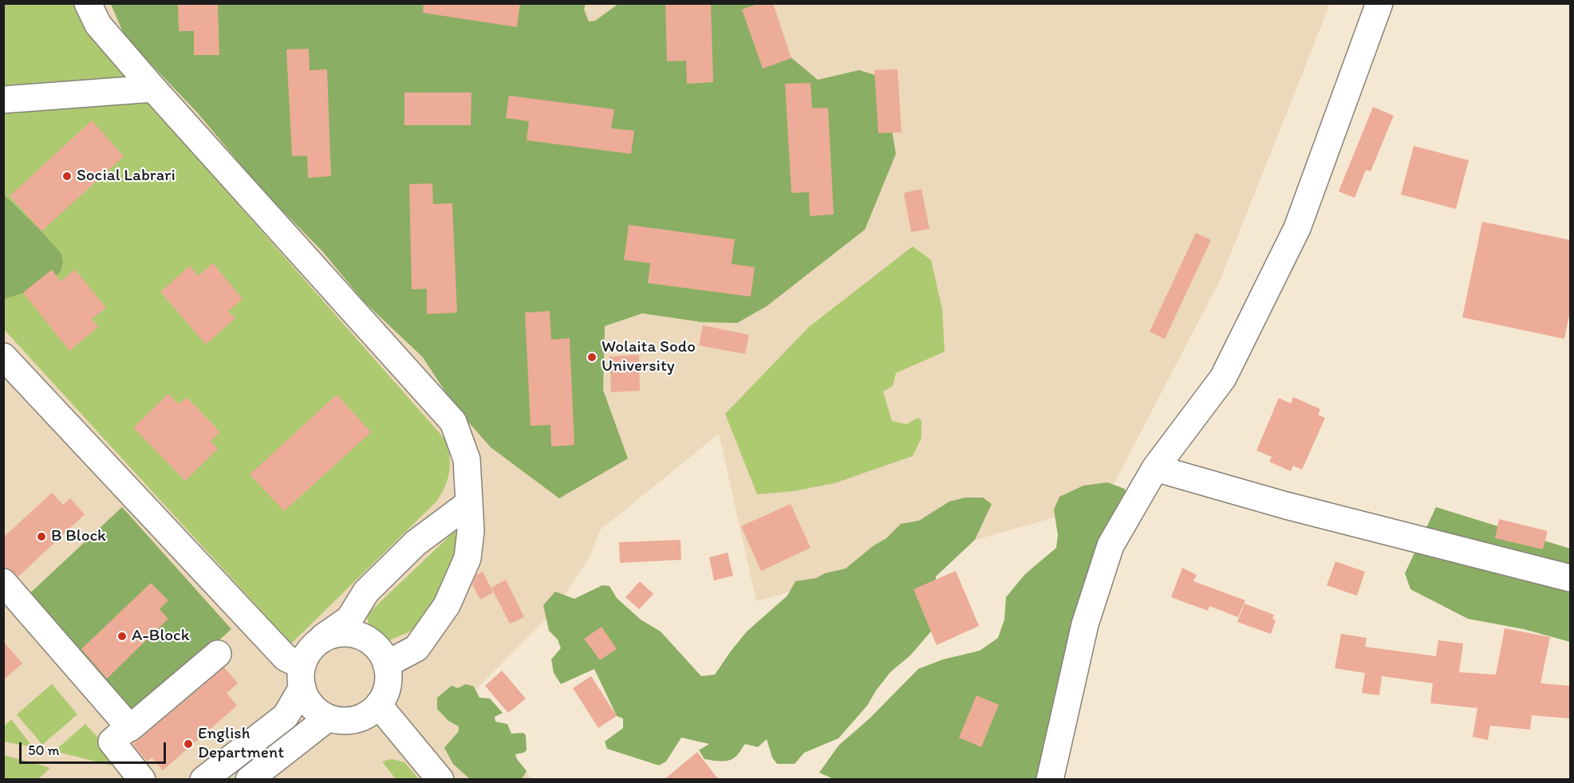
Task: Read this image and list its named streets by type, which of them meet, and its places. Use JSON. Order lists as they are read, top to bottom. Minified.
{"places":["Social Labrari","Wolaita Sodo University","B Block","A-Block","English Department"],"scale_bar":"50 m"}
